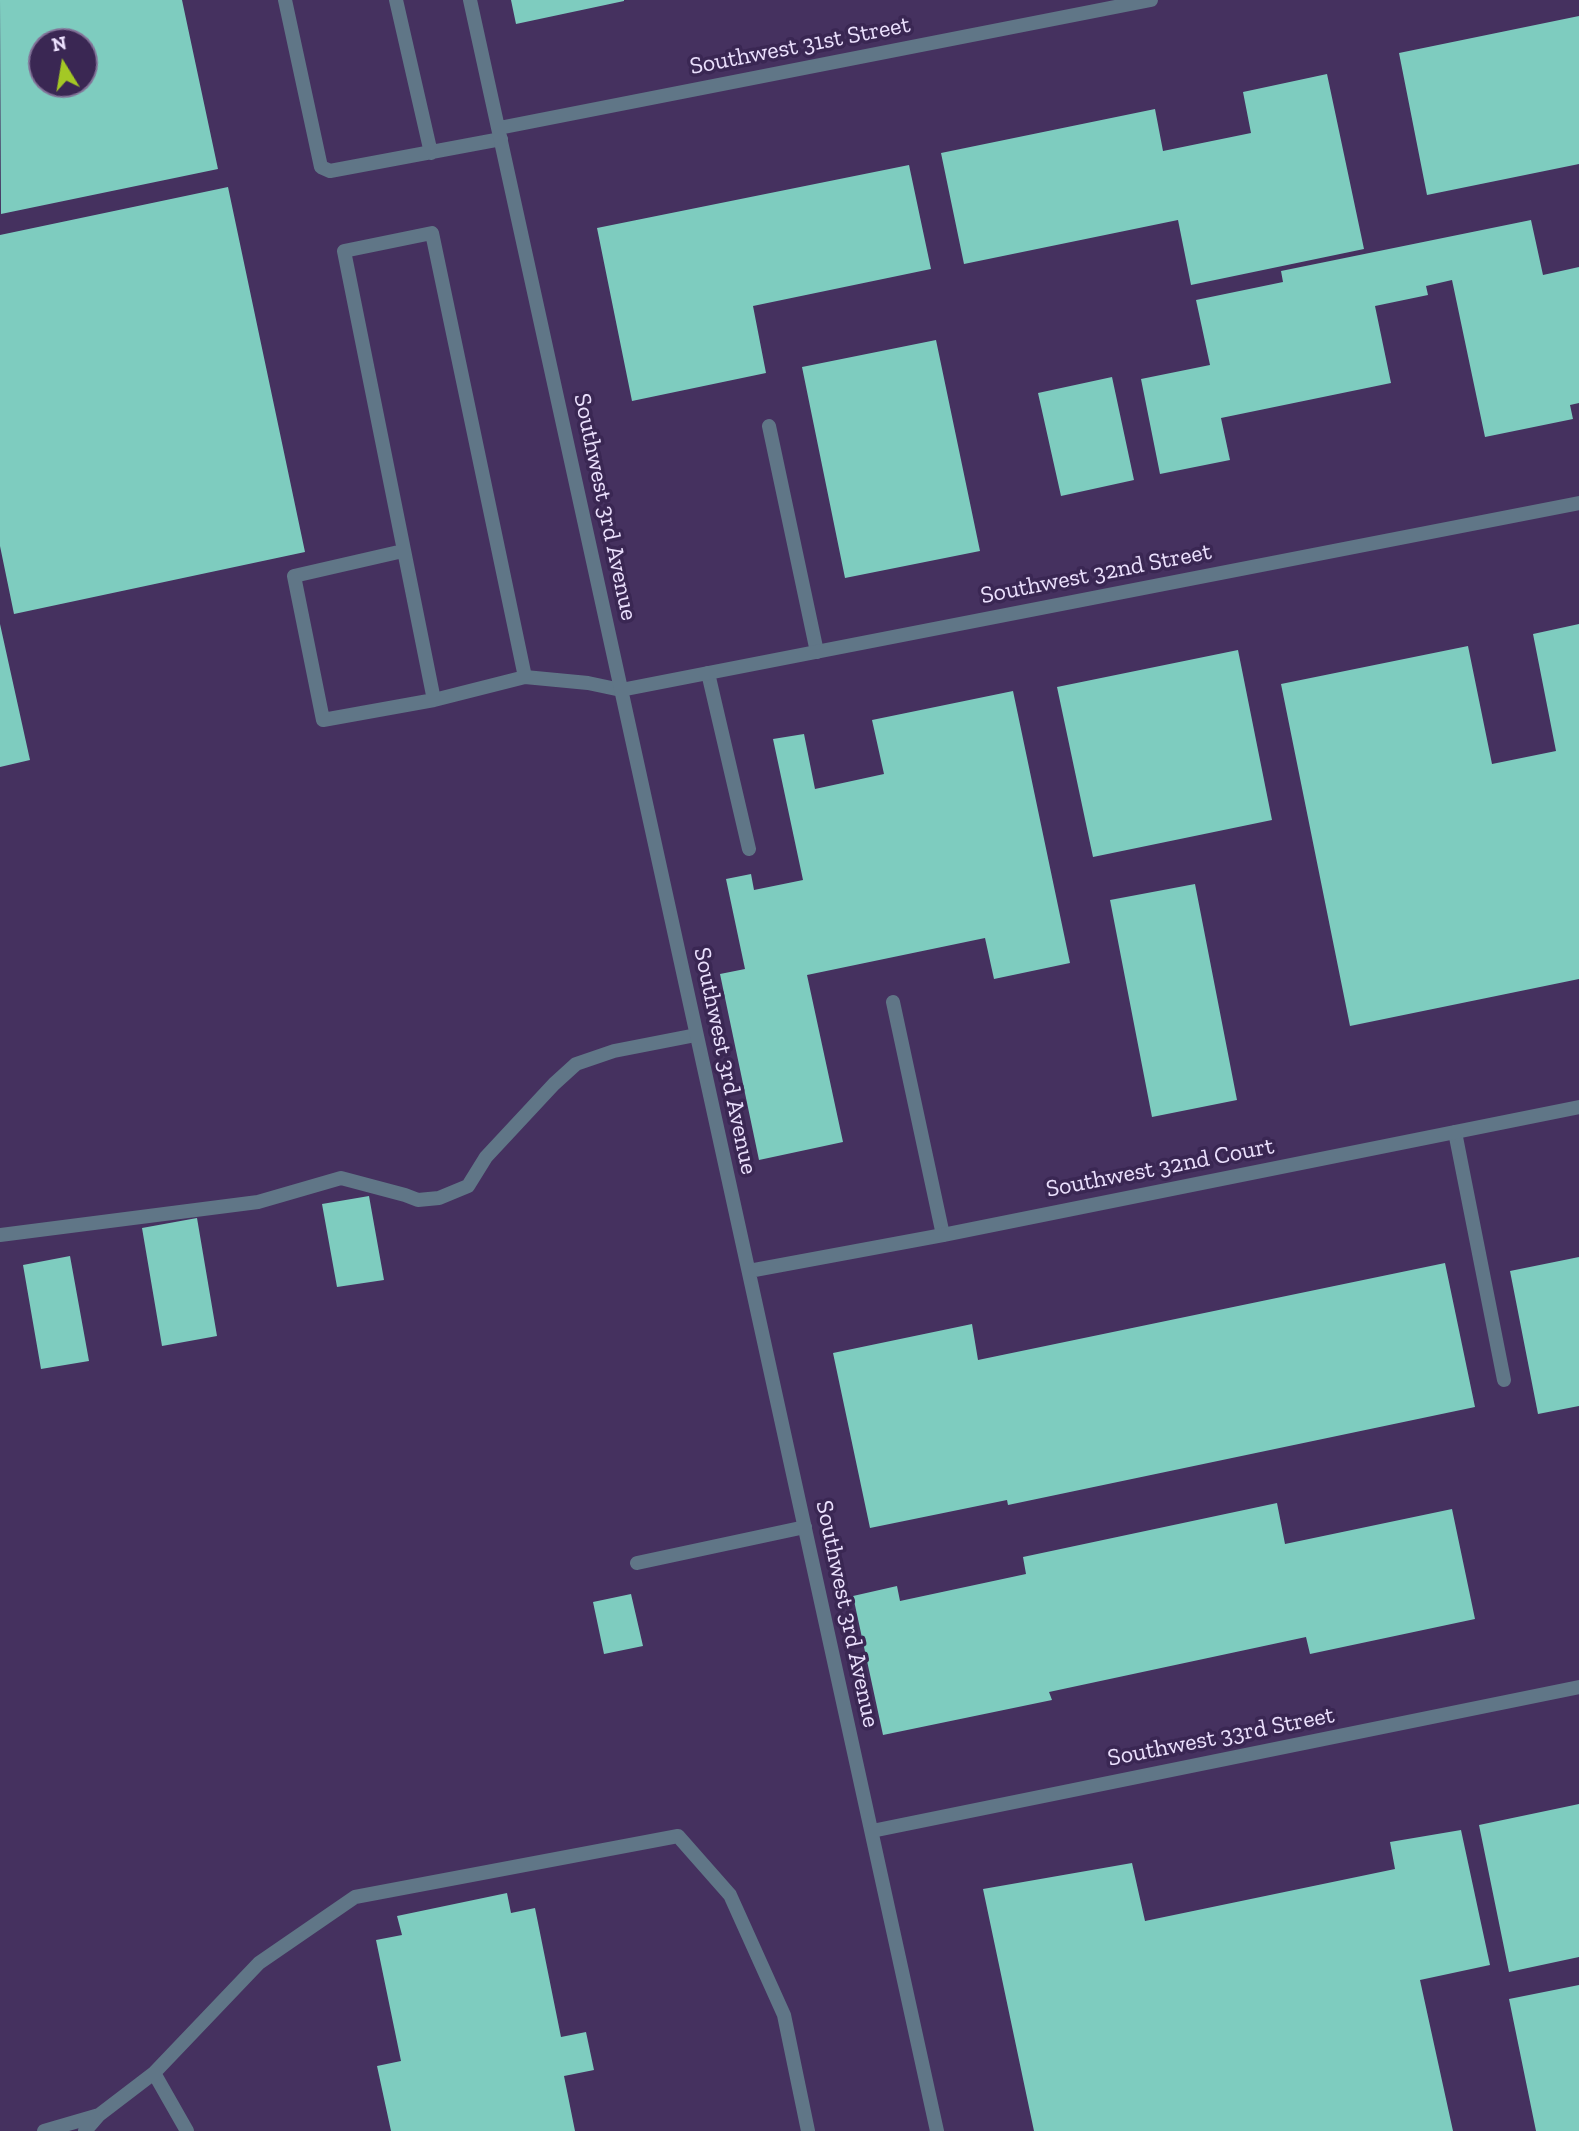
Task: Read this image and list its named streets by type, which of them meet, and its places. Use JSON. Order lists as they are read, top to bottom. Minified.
{"streets":{"street":["Southwest 31st Street","Southwest 3rd Avenue","Southwest 32nd Street","Southwest 32nd Court","Southwest 33rd Street"]},"crossings":[["Southwest 31st Street","Southwest 3rd Avenue"],["Southwest 3rd Avenue","Southwest 32nd Street"],["Southwest 3rd Avenue","Southwest 32nd Court"],["Southwest 3rd Avenue","Southwest 33rd Street"]],"north":"top"}
